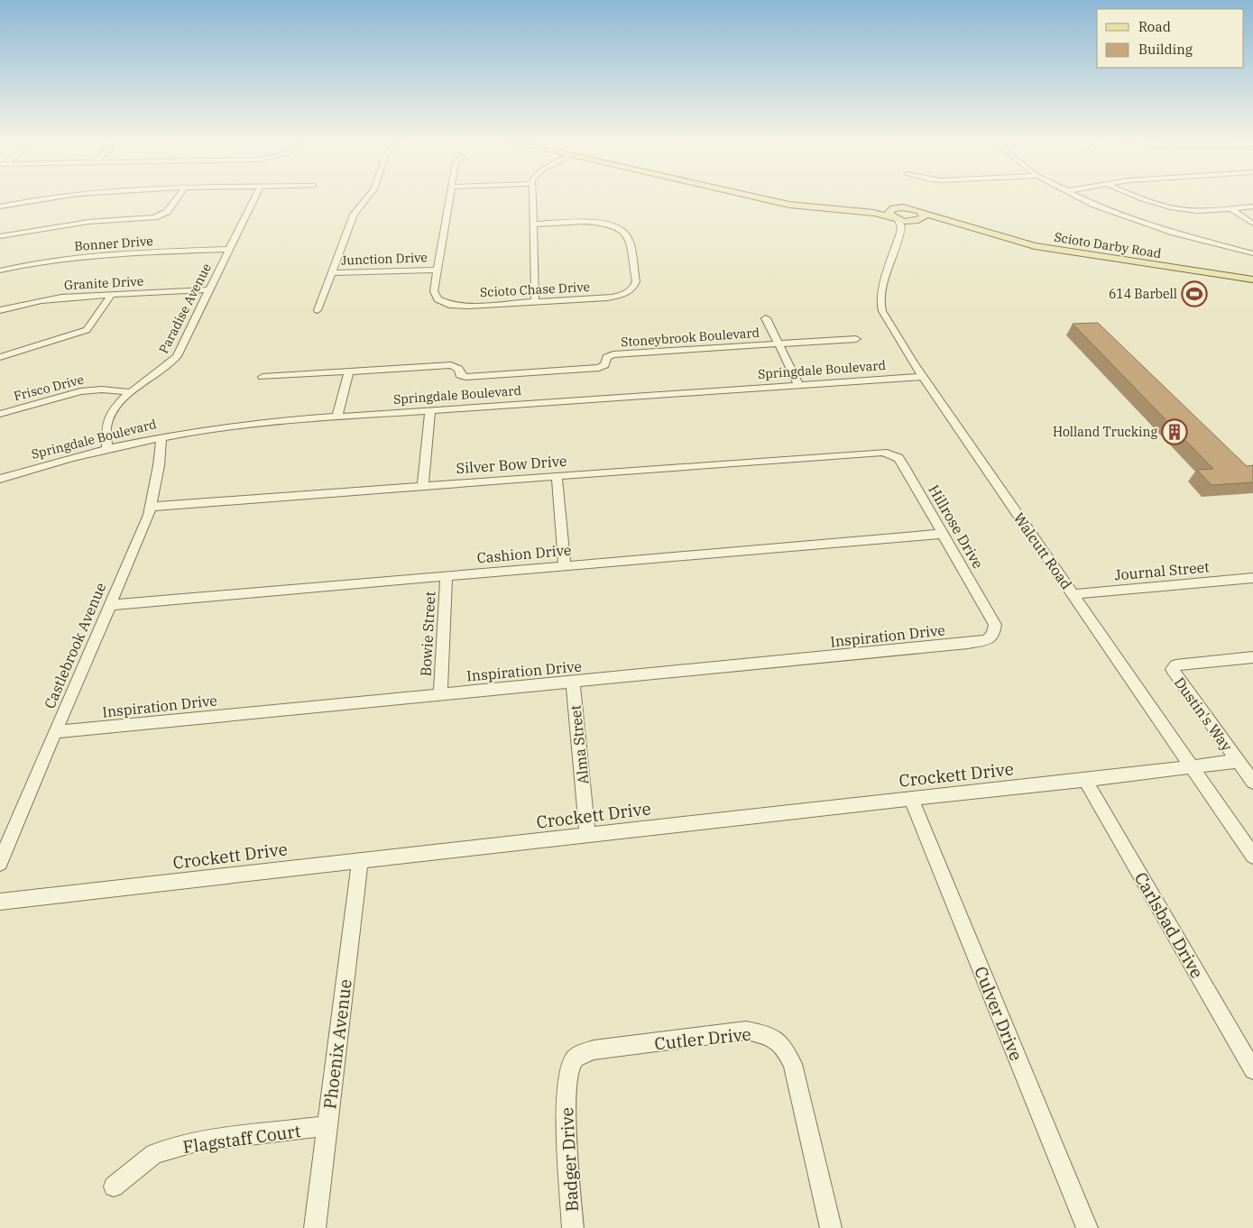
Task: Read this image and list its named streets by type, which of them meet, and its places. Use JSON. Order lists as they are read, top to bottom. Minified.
{"streets":{"main road":["Scioto Darby Road"],"street":["Bonner Drive","Junction Drive","Granite Drive","Scioto Chase Drive","Paradise Avenue","Stoneybrook Boulevard","Springdale Boulevard","Frisco Drive","Silver Bow Drive","Hillrose Drive","Walcutt Road","Cashion Drive","Journal Street","Bowie Street","Inspiration Drive","Castlebrook Avenue","Dustin's Way","Alma Street","Crockett Drive","Carlsbad Drive","Culver Drive","Cutler Drive","Phoenix Avenue","Flagstaff Court","Badger Drive"]},"crossings":[["Bonner Drive","Paradise Avenue"],["Junction Drive","Scioto Chase Drive"],["Granite Drive","Paradise Avenue"],["Paradise Avenue","Springdale Boulevard"],["Paradise Avenue","Frisco Drive"],["Stoneybrook Boulevard","Springdale Boulevard"],["Springdale Boulevard","Walcutt Road"],["Springdale Boulevard","Castlebrook Avenue"],["Silver Bow Drive","Hillrose Drive"],["Silver Bow Drive","Castlebrook Avenue"],["Hillrose Drive","Cashion Drive"],["Hillrose Drive","Inspiration Drive"],["Walcutt Road","Journal Street"],["Walcutt Road","Dustin's Way"],["Walcutt Road","Crockett Drive"],["Cashion Drive","Bowie Street"],["Cashion Drive","Castlebrook Avenue"],["Bowie Street","Inspiration Drive"],["Inspiration Drive","Castlebrook Avenue"],["Inspiration Drive","Alma Street"],["Dustin's Way","Crockett Drive"],["Alma Street","Crockett Drive"],["Crockett Drive","Carlsbad Drive"],["Crockett Drive","Culver Drive"],["Crockett Drive","Phoenix Avenue"],["Cutler Drive","Badger Drive"],["Phoenix Avenue","Flagstaff Court"]],"places":{"sports":["614 Barbell"],"building":["Holland Trucking"]},"legend":["Road","Building"]}
